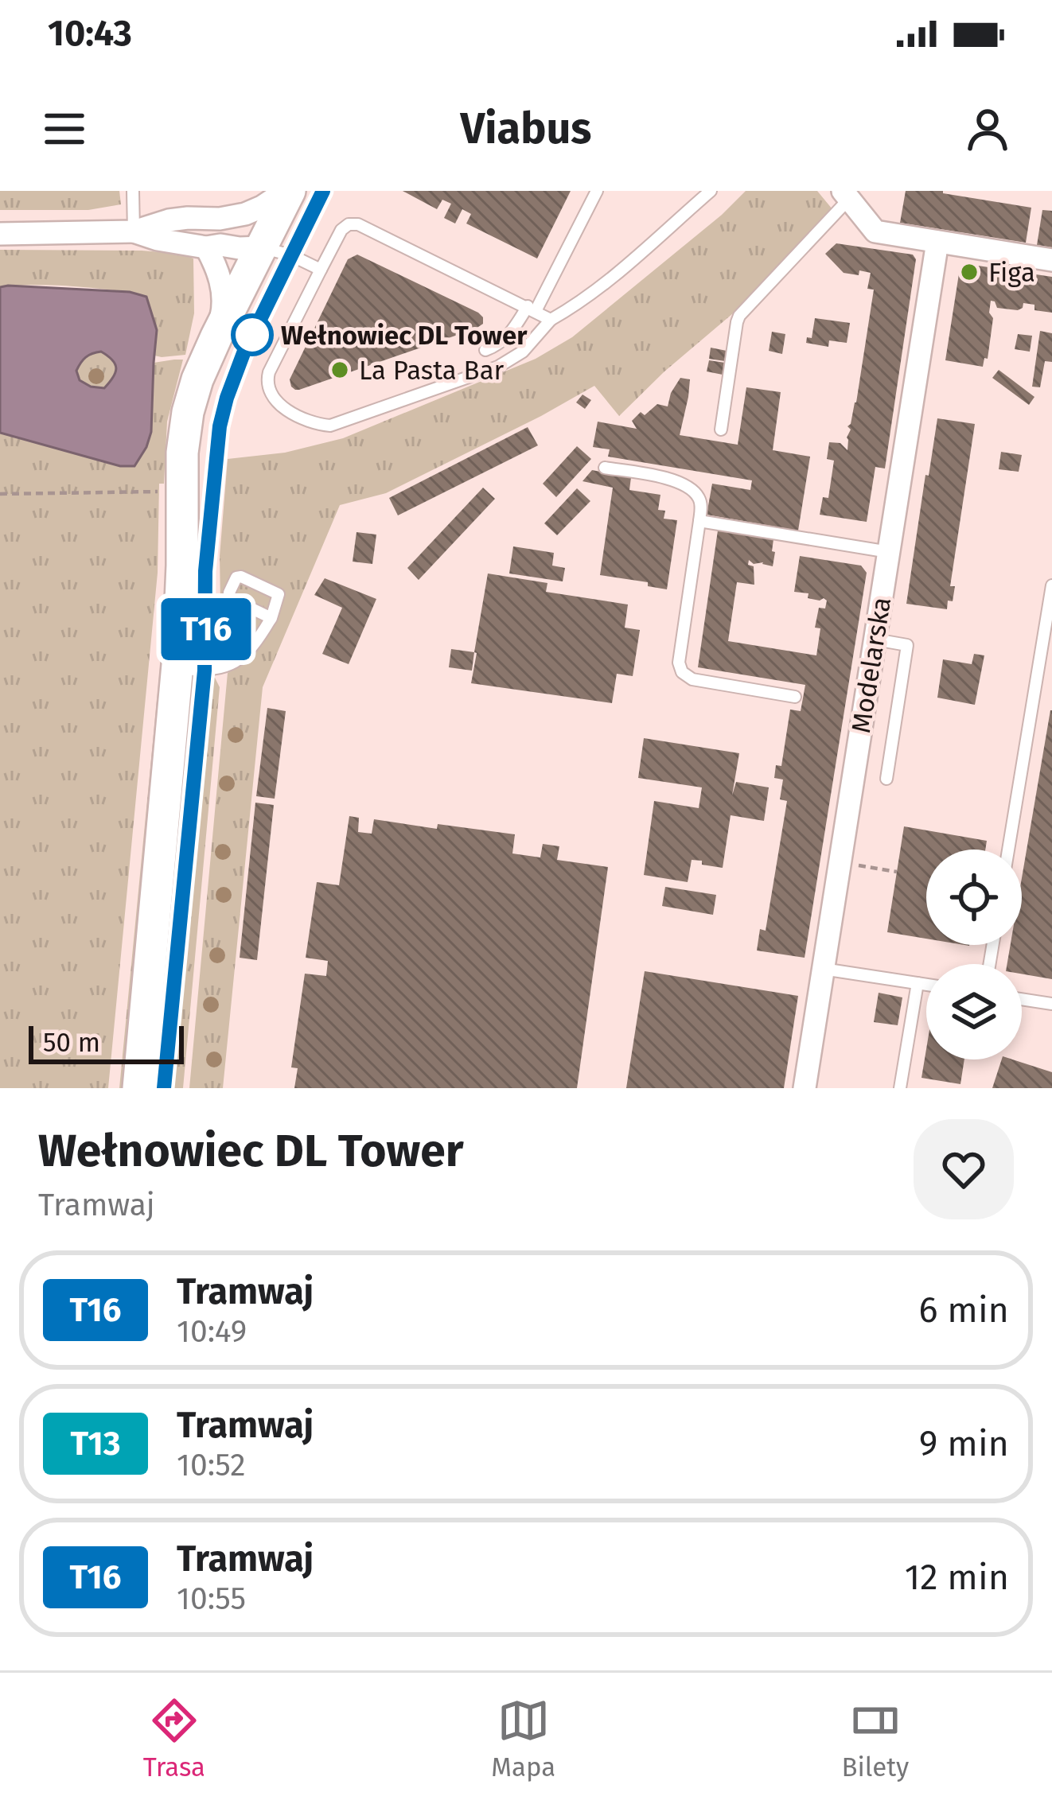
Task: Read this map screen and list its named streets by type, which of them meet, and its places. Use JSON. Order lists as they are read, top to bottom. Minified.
{"streets":{"street":["Modelarska"]},"places":["Figa","Wełnowiec DL Tower","La Pasta Bar"],"lines":["tram line T16"],"scale_bar":"50 m","page":{"status":"10:43","header":"Viabus","on_map":"T16","scale":"50 m","heading":["Wełnowiec DL Tower","Tramwaj"],"list":[{"mark":"T16","name":"Tramwaj","note":"10:49","value":"6 min"},{"mark":"T13","name":"Tramwaj","note":"10:52","value":"9 min"},{"mark":"T16","name":"Tramwaj","note":"10:55","value":"12 min"}],"tabs":["Trasa","Mapa","Bilety"]}}
